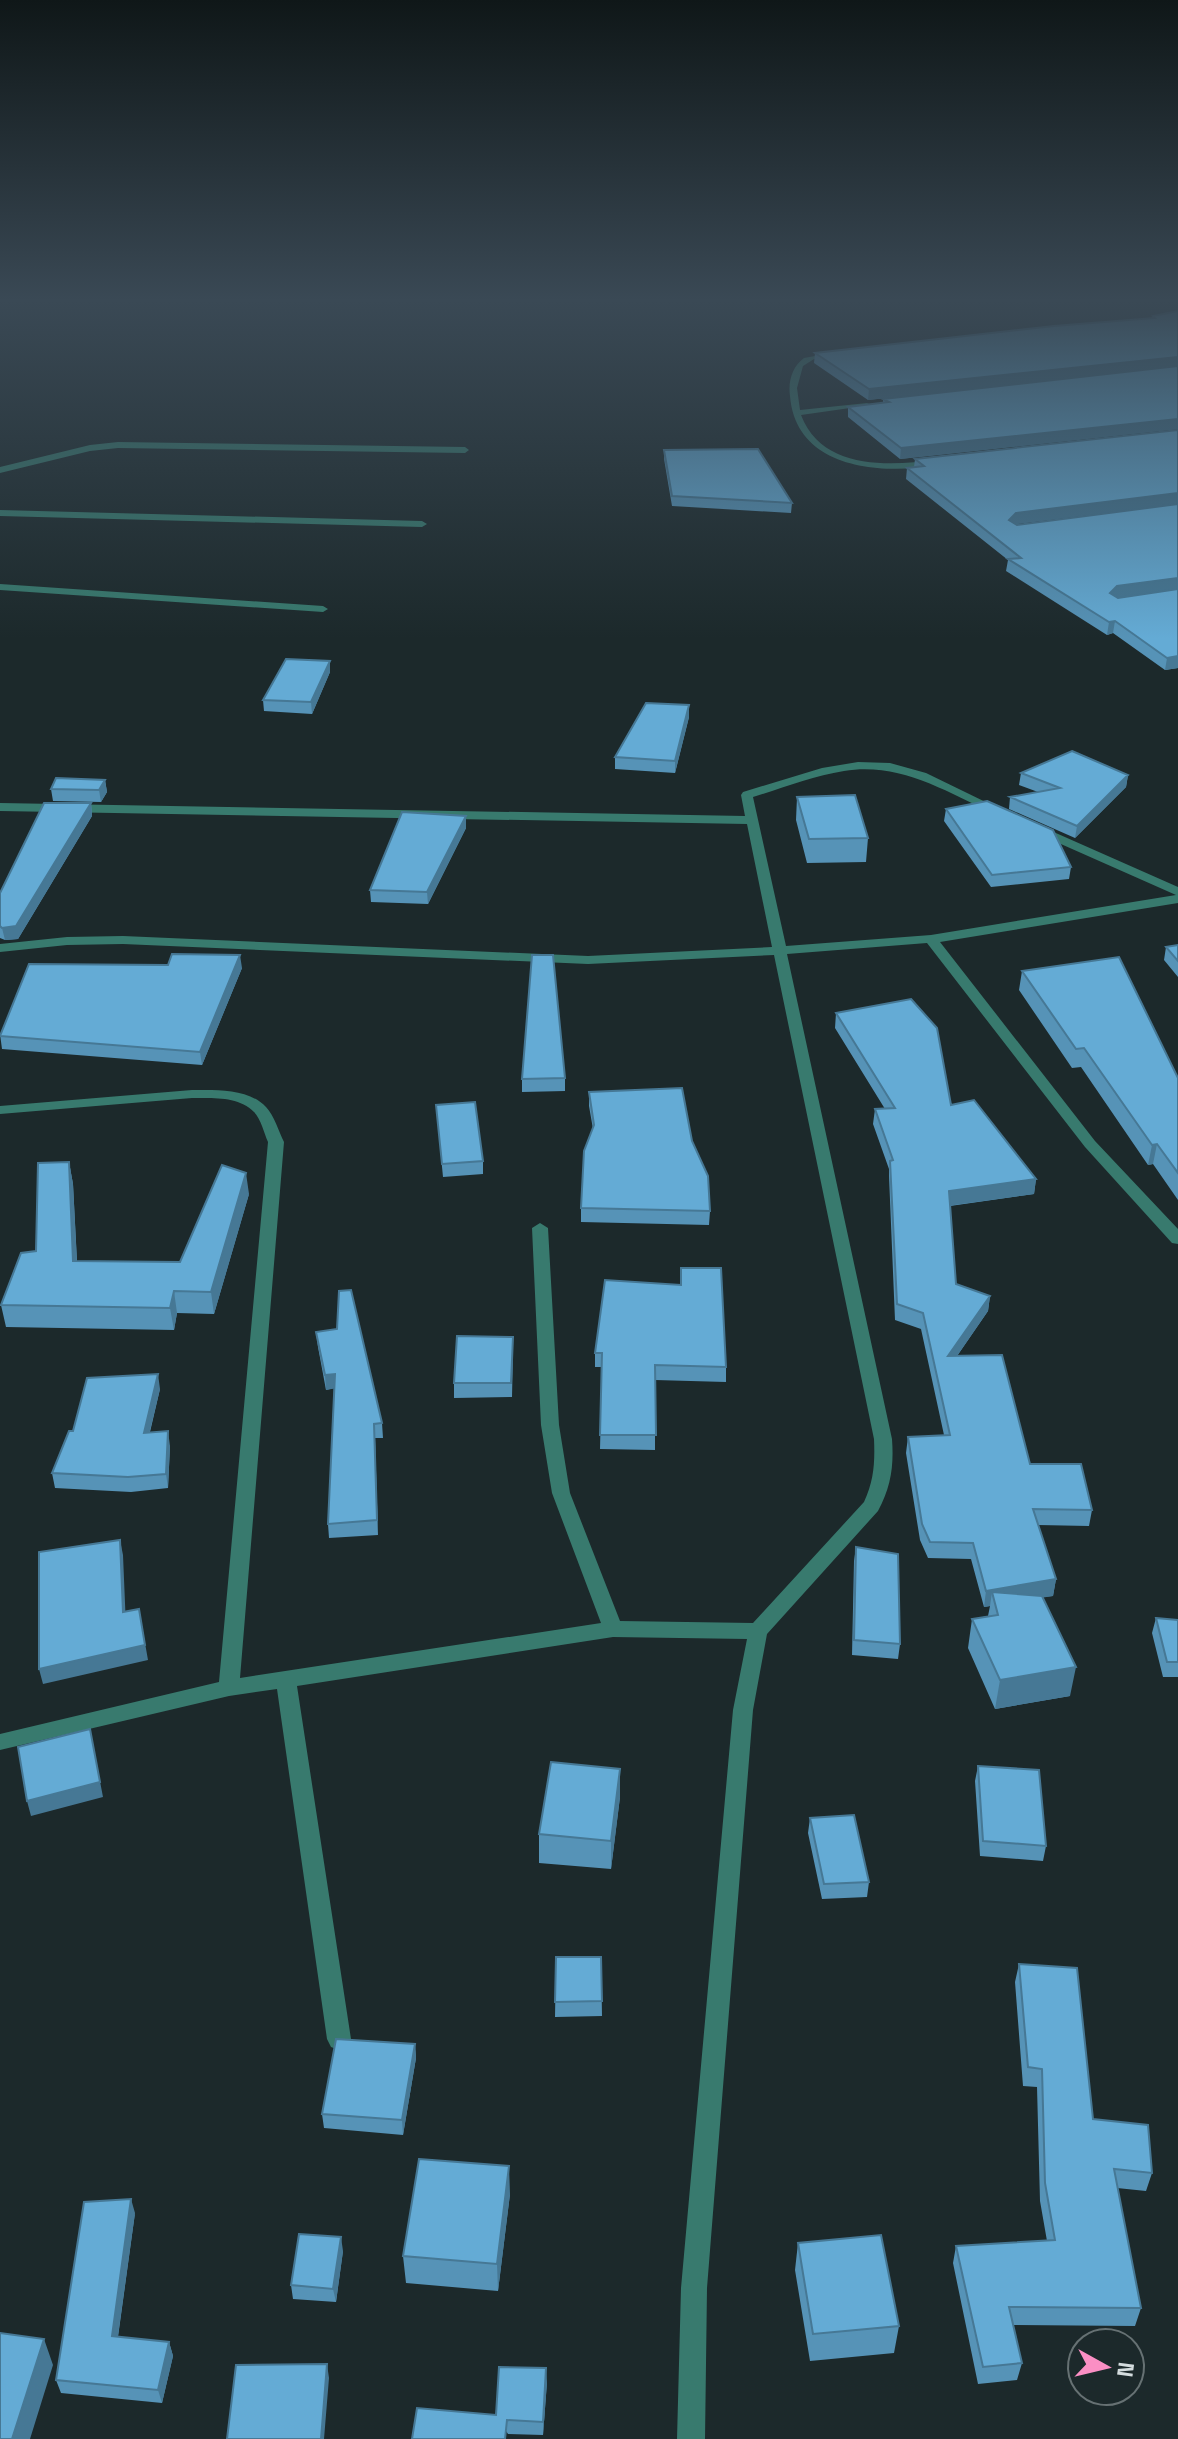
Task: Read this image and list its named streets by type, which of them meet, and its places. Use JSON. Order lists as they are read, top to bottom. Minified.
{"north":"right"}
